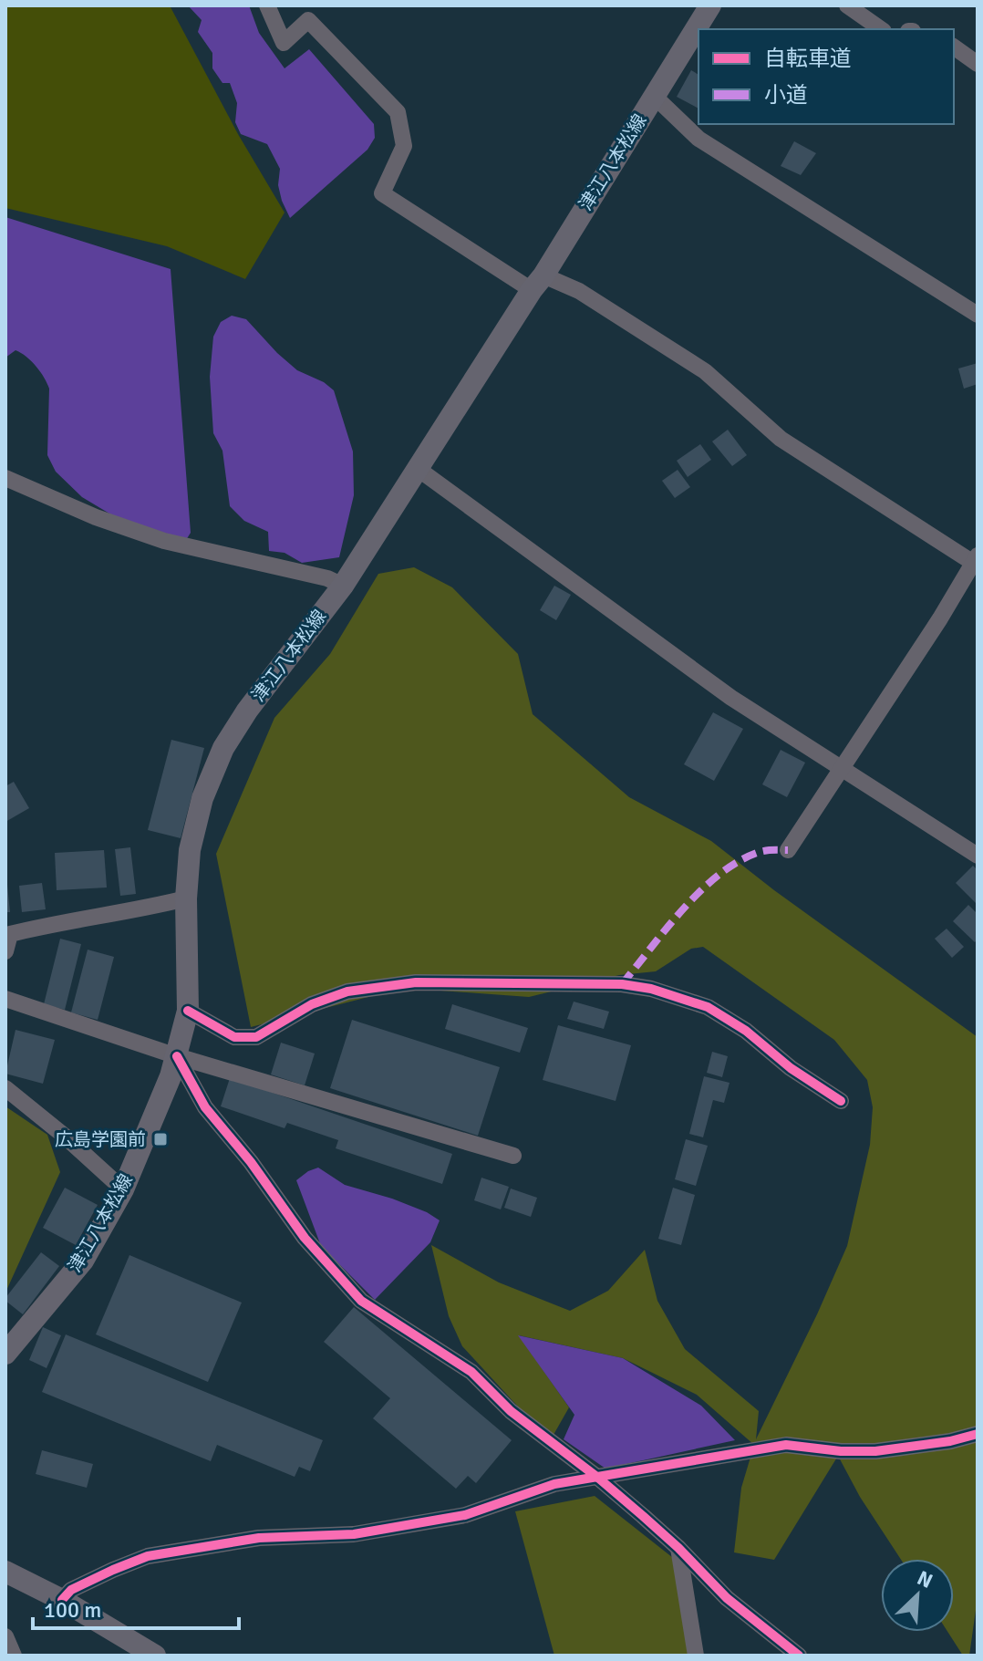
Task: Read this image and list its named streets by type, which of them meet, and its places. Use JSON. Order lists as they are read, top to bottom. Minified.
{"streets":{"main road":["津江八本松線"]},"places":{"transit":["広島学園前"]},"legend":["自転車道","小道"],"scale_bar":"100 m","north":"top right"}
